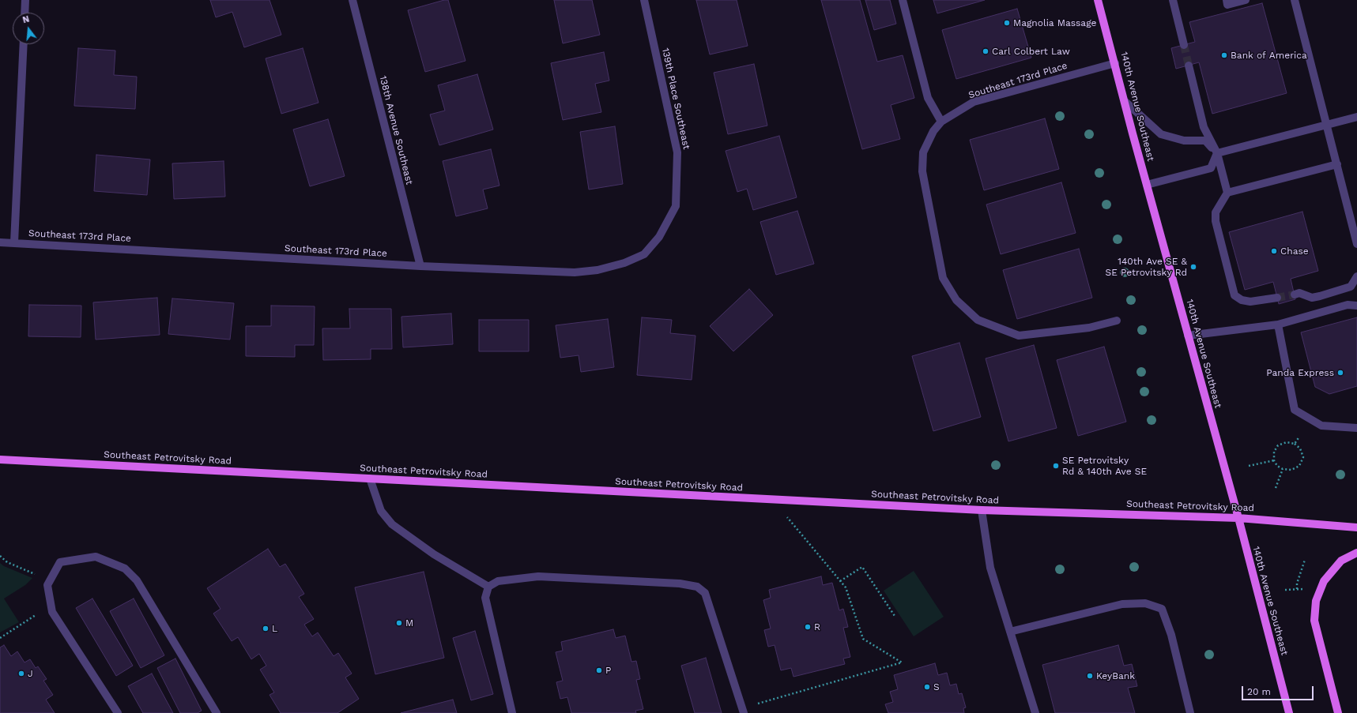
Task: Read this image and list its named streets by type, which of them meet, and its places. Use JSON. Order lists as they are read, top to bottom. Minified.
{"streets":{"main road":["140th Avenue Southeast","Southeast Petrovitsky Road"],"street":["Southeast 173rd Place","139th Place Southeast","138th Avenue Southeast"]},"crossings":[["Southeast 173rd Place","139th Place Southeast"],["Southeast 173rd Place","140th Avenue Southeast"],["Southeast 173rd Place","138th Avenue Southeast"],["140th Avenue Southeast","Southeast Petrovitsky Road"]],"places":["Magnolia Massage","Carl Colbert Law","Bank of America","Chase","140th Ave SE & SE Petrovitsky Rd","Panda Express","SE Petrovitsky Rd & 140th Ave SE","M","R","L","P","J","KeyBank","S"],"scale_bar":"20 m","north":"top"}
